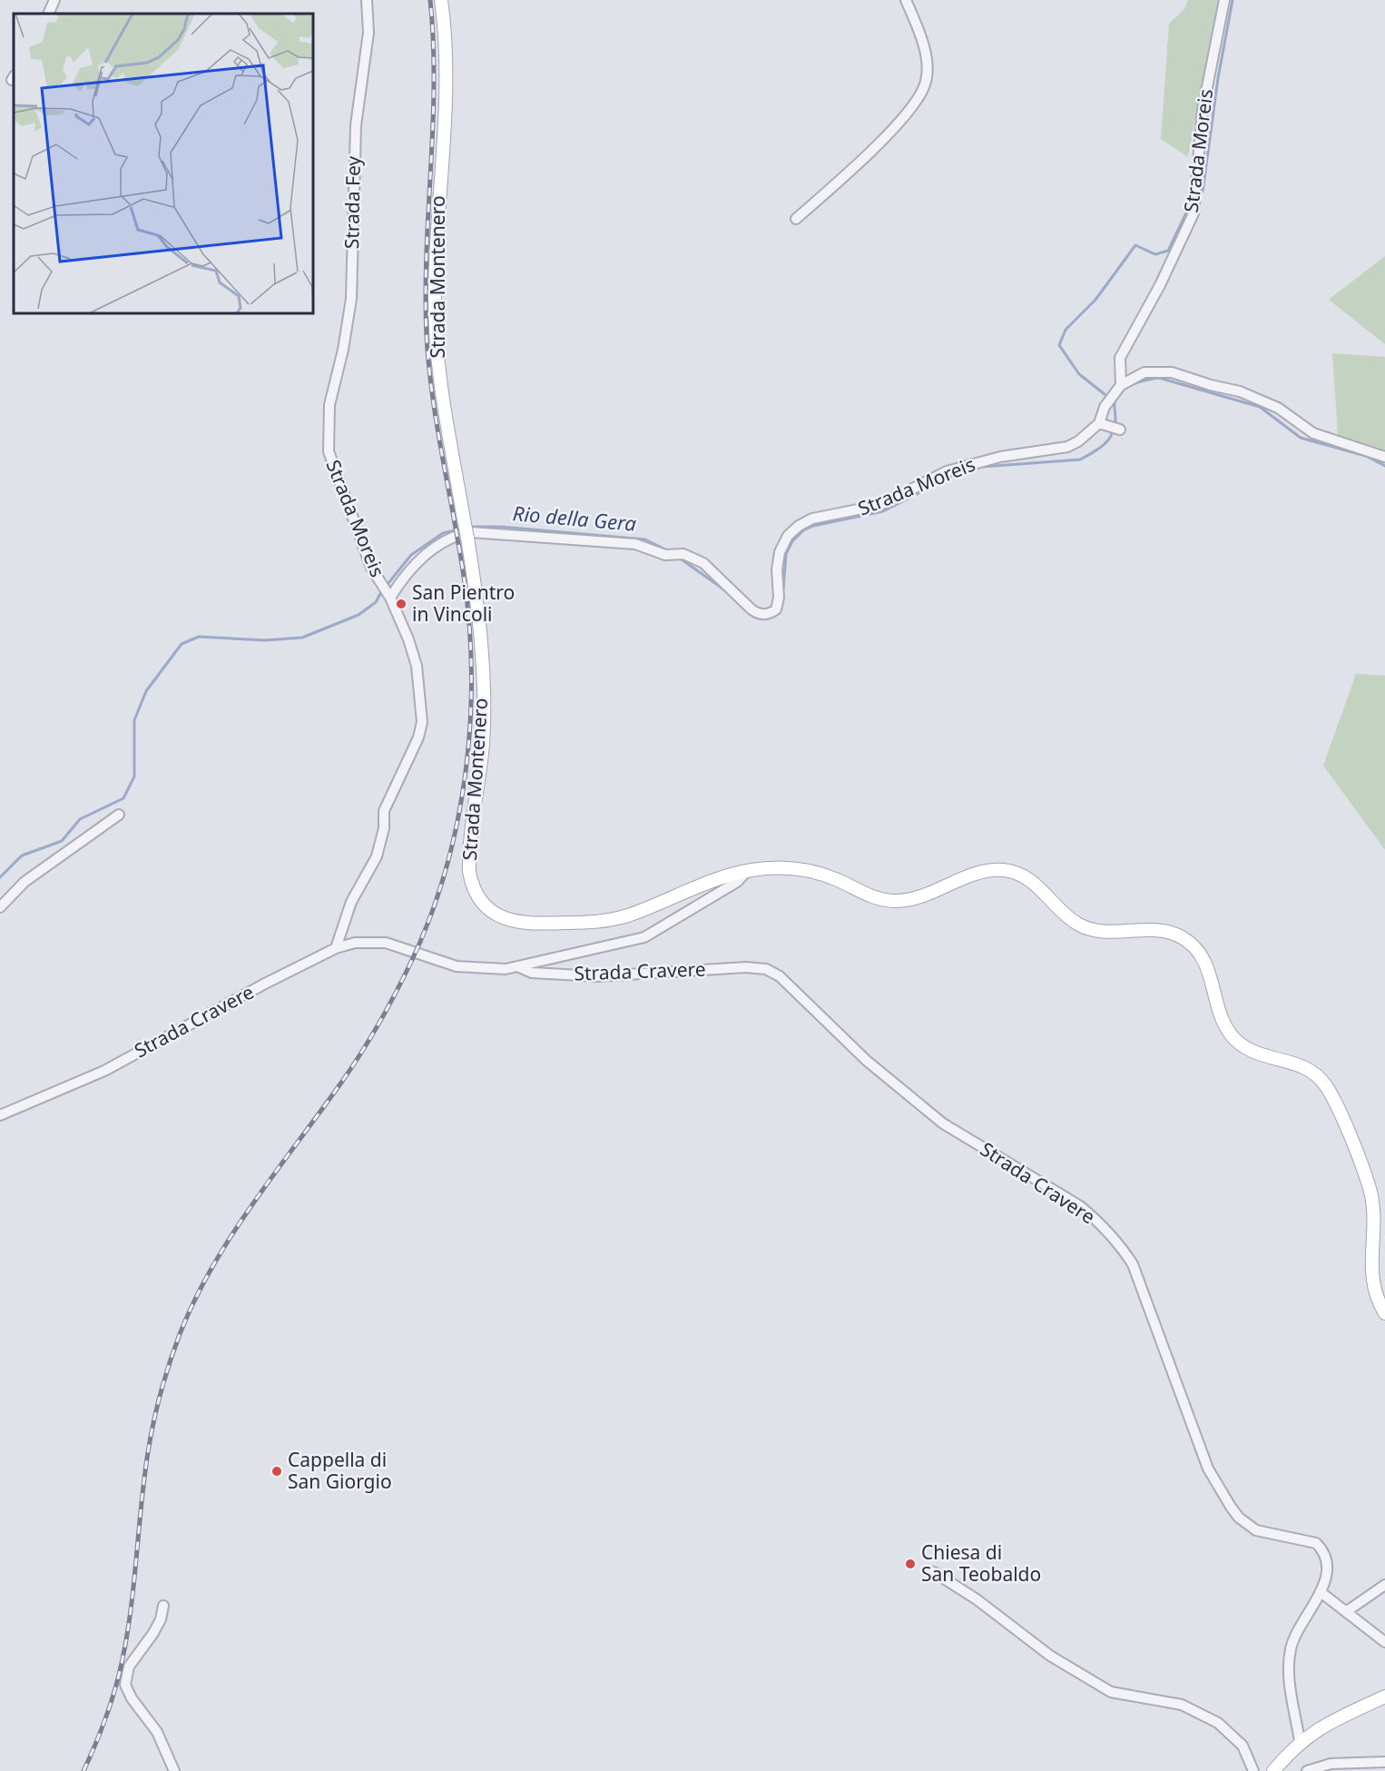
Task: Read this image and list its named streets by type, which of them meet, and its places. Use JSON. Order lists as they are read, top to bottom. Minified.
{"streets":{"main road":["Strada Montenero"],"street":["Strada Moreis","Strada Fey","Strada Cravere"]},"crossings":[["Strada Moreis","Strada Fey"],["Strada Moreis","Strada Cravere"],["Strada Montenero","Strada Cravere"]],"water":["Rio della Gera"],"places":["San Pientro in Vincoli","Cappella di San Giorgio","Chiesa di San Teobaldo"]}
